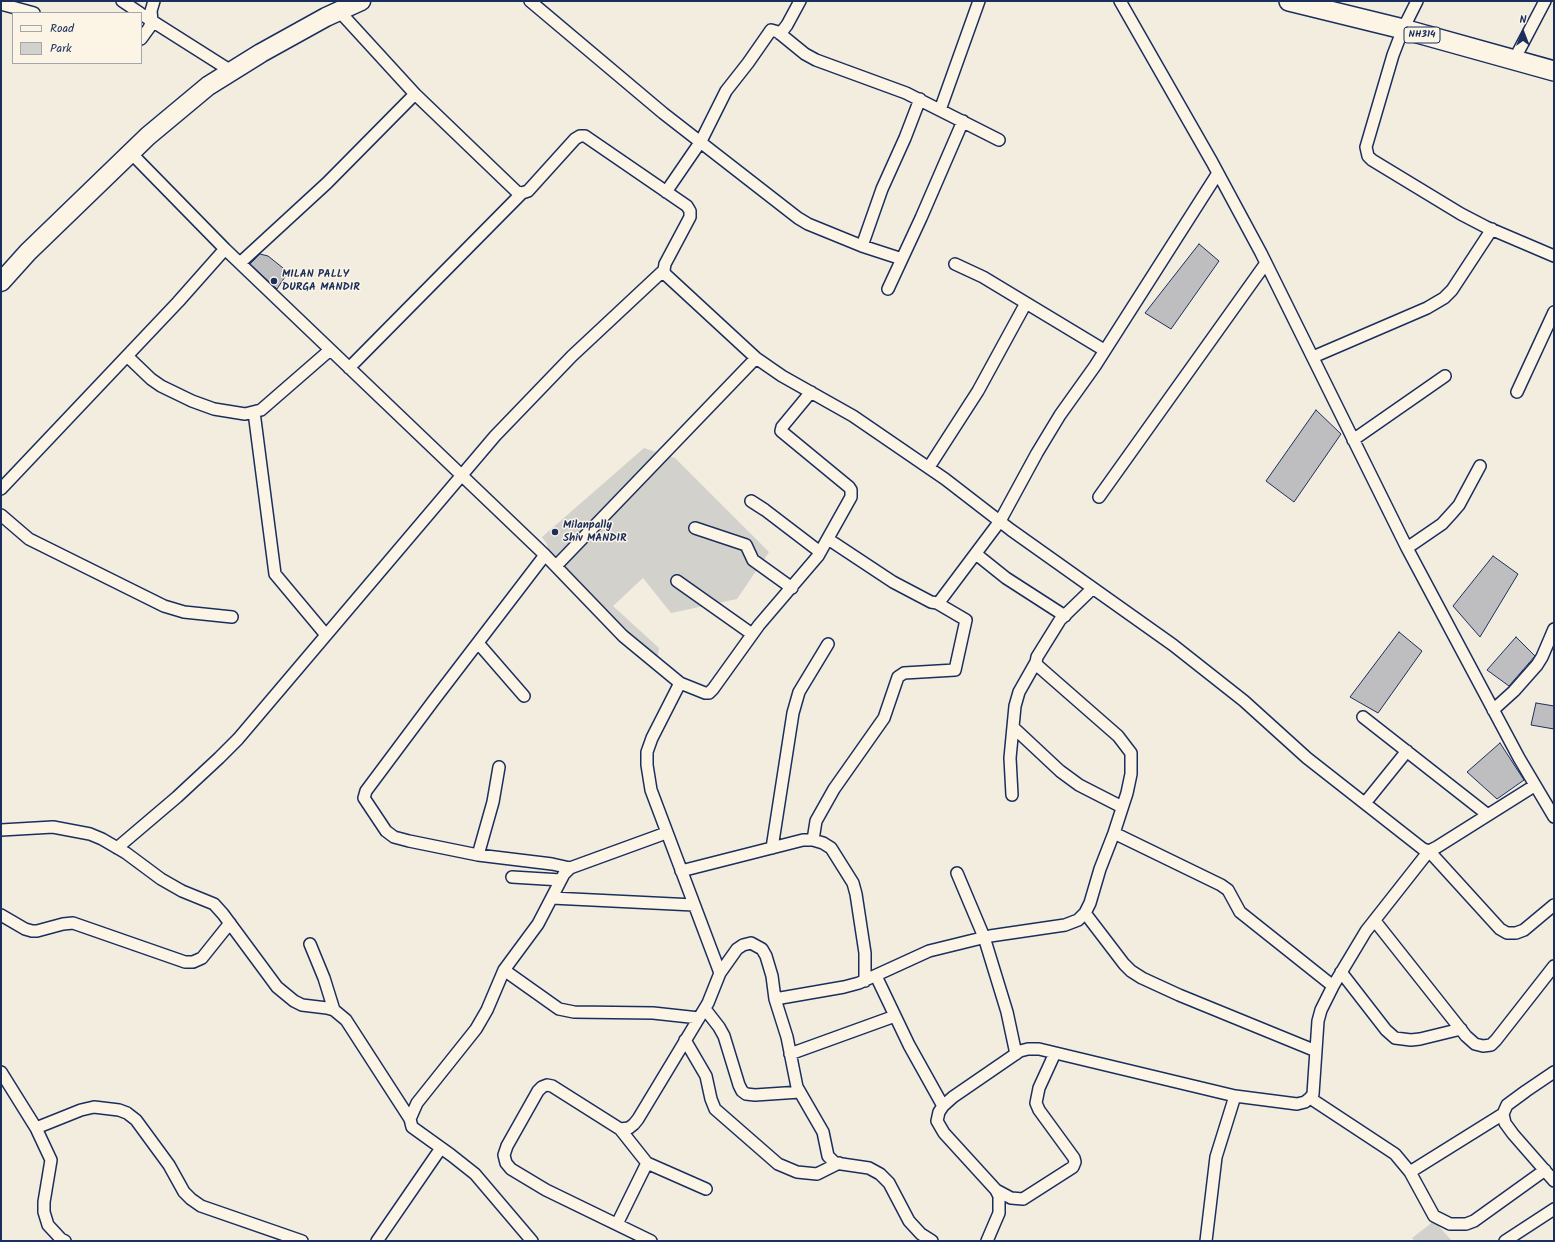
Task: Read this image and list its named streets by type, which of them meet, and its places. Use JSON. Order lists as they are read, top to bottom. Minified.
{"streets":{"highway":["NH314"]},"places":["MILAN PALLY DURGA MANDIR","Milanpally Shiv MANDIR"],"legend":["Road","Park"],"north":"top"}
